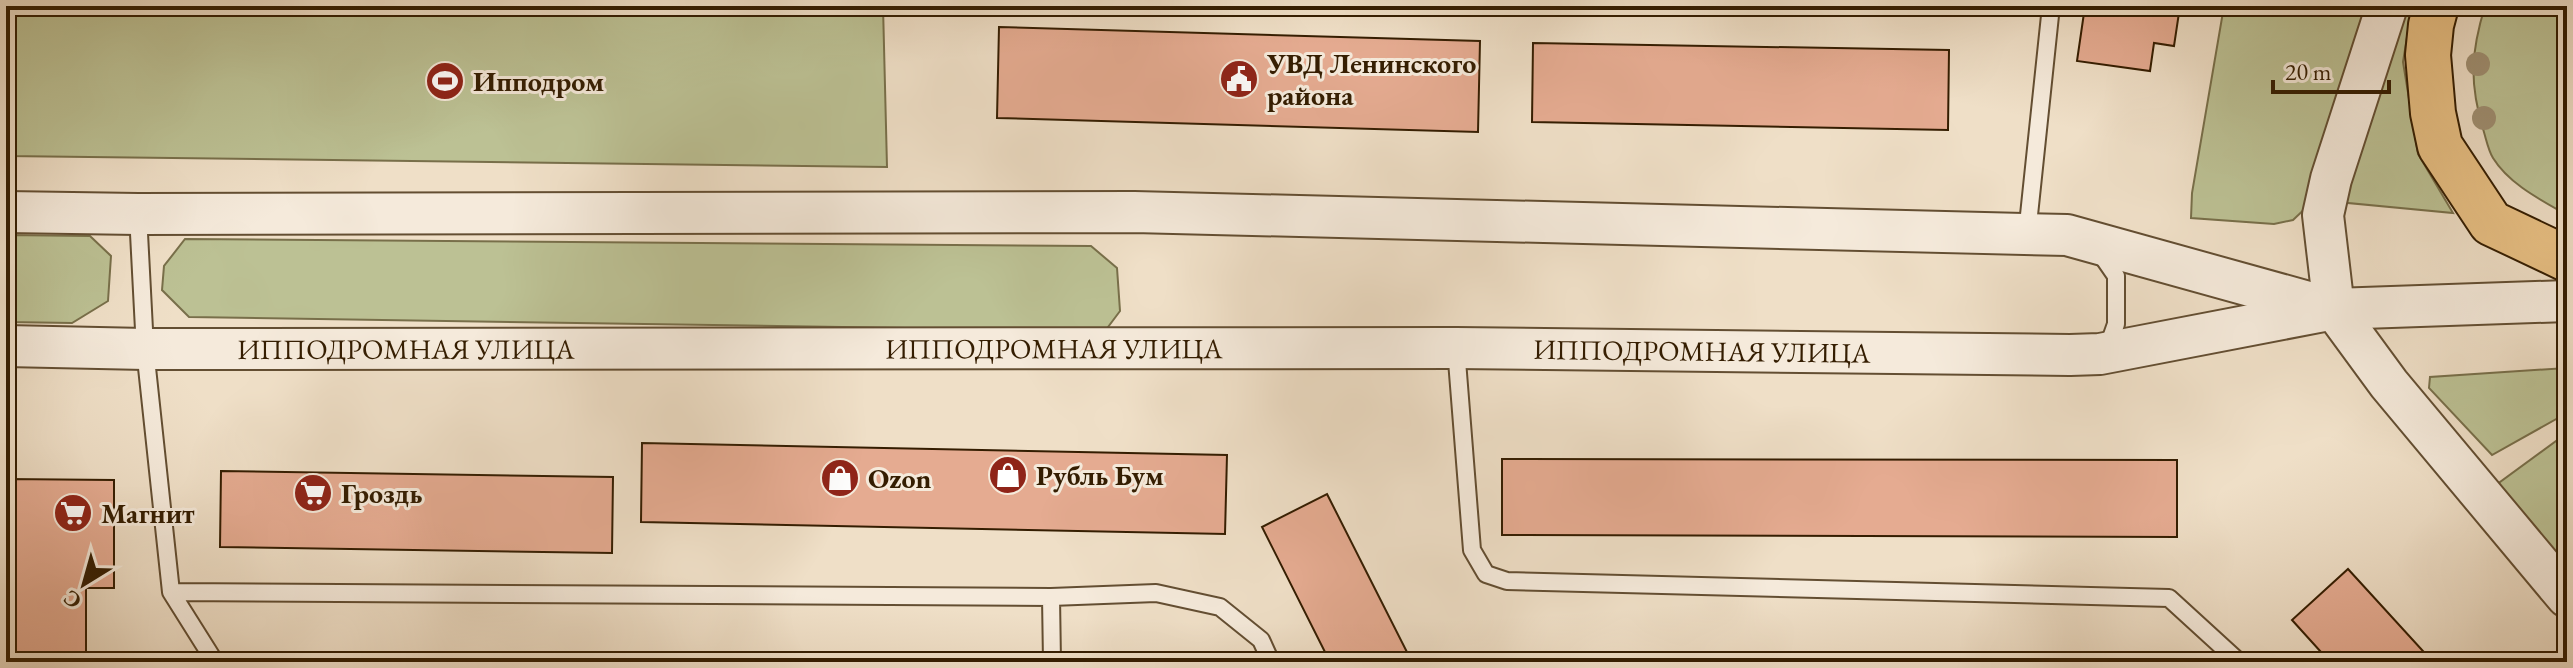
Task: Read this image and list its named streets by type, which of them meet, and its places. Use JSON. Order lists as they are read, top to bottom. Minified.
{"streets":{"street":["ИППОДРОМНАЯ УЛИЦА"]},"places":{"public building":["УВД Ленинского района"],"sports":["Ипподром"],"shop":["Рубль Бум","Ozon"],"supermarket":["Гроздь","Магнит"]},"scale_bar":"20 m","north":"bottom left"}
